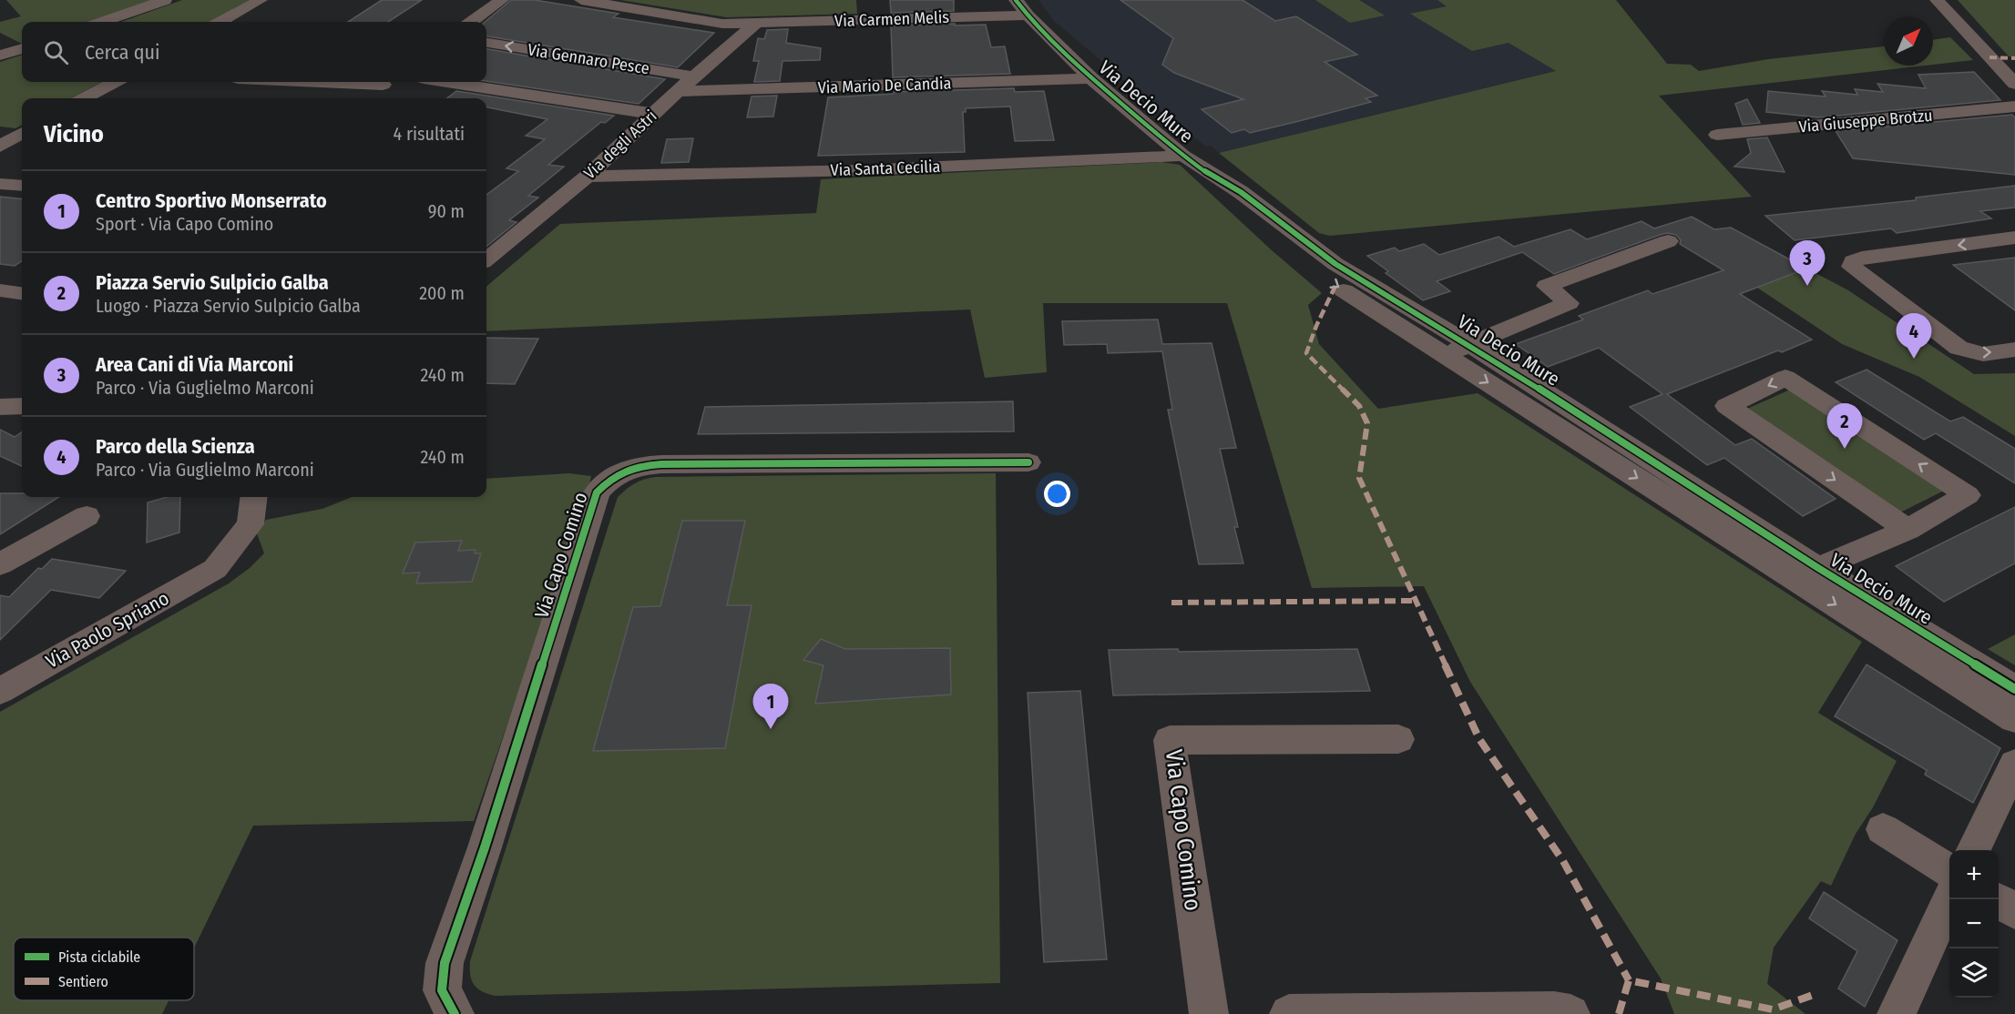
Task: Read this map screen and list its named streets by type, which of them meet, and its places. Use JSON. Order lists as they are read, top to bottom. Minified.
{"streets":{"street":["Via Carmen Melis","Via Gennaro Pesce","Via Mario De Candia","Via Decio Mure","Via Giuseppe Brotzu","Via degli Astri","Via Santa Cecilia","Via Capo Comino","Via Paolo Spriano"]},"crossings":[["Via Carmen Melis","Via Decio Mure"],["Via Carmen Melis","Via degli Astri"],["Via Gennaro Pesce","Via degli Astri"],["Via Mario De Candia","Via Decio Mure"],["Via Mario De Candia","Via degli Astri"],["Via Decio Mure","Via Santa Cecilia"],["Via degli Astri","Via Santa Cecilia"]],"legend":["Pista ciclabile","Sentiero"],"north":"top right","page":{"search":"Cerca qui","heading":["Vicino","4 risultati"],"list":[{"mark":"1","name":"Centro Sportivo Monserrato","note":"Sport · Via Capo Comino","value":"90 m"},{"mark":"2","name":"Piazza Servio Sulpicio Galba","note":"Luogo · Piazza Servio Sulpicio Galba","value":"200 m"},{"mark":"3","name":"Area Cani di Via Marconi","note":"Parco · Via Guglielmo Marconi","value":"240 m"},{"mark":"4","name":"Parco della Scienza","note":"Parco · Via Guglielmo Marconi","value":"240 m"}],"pins":["3","4","2","1"],"map_buttons":["+","−"]}}
